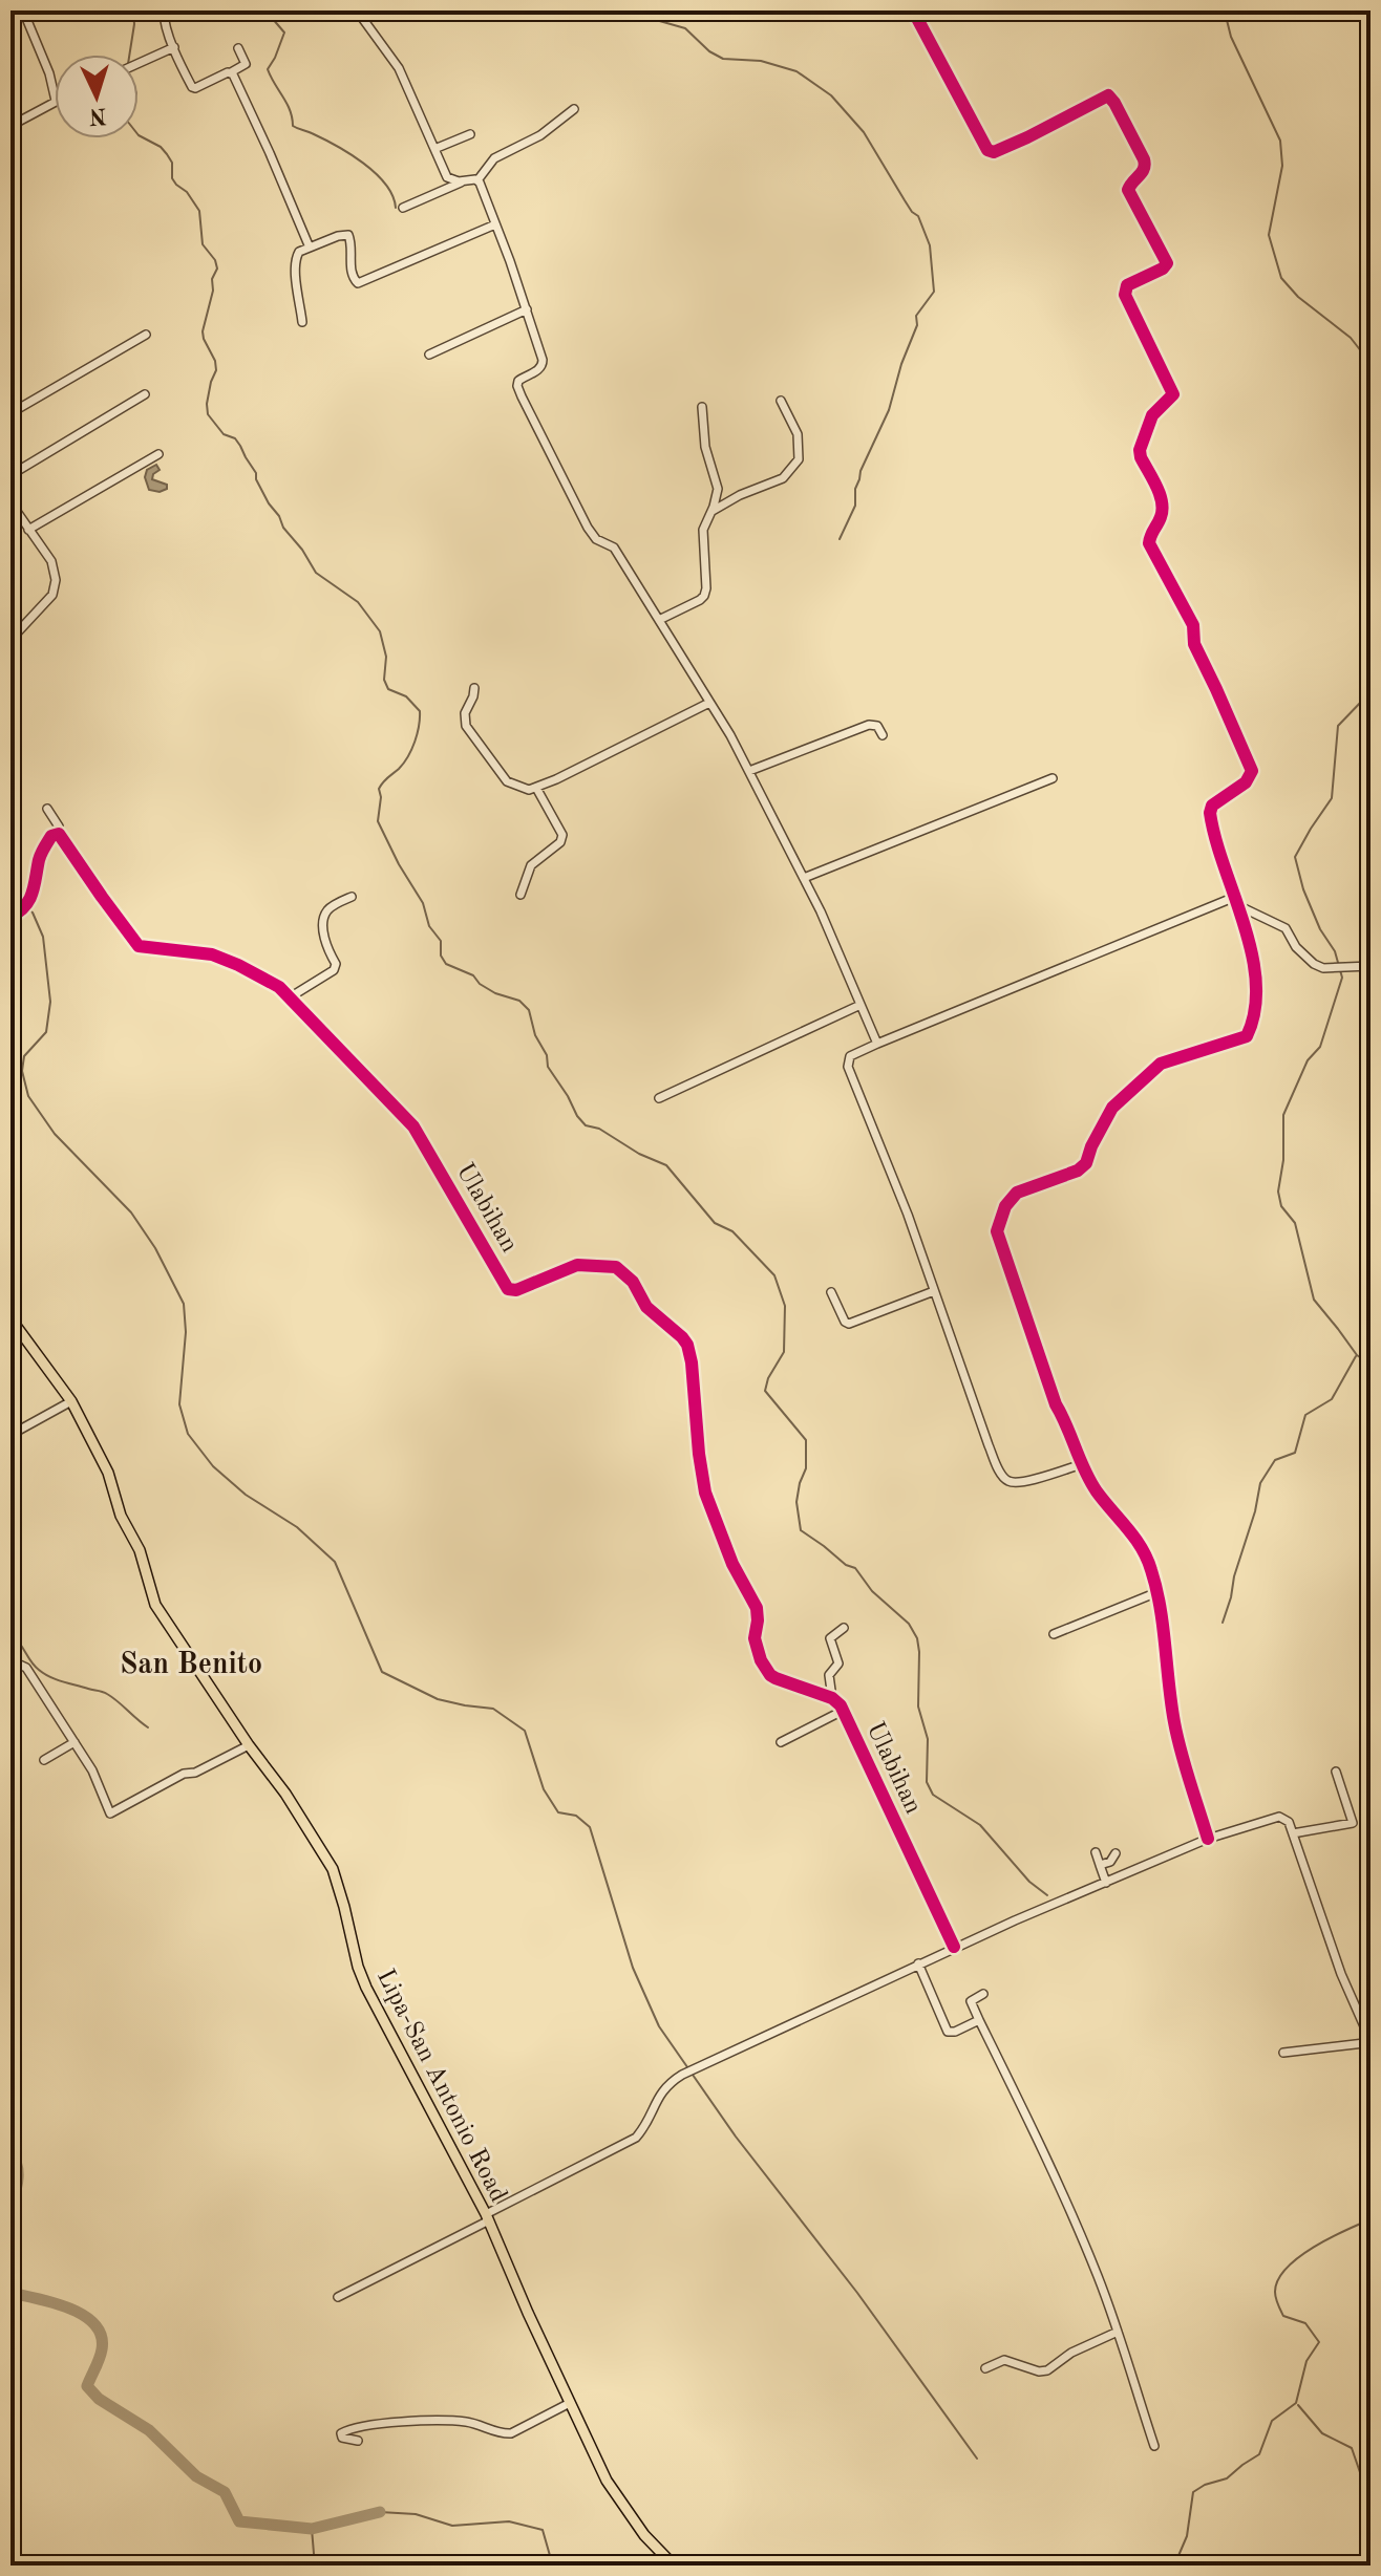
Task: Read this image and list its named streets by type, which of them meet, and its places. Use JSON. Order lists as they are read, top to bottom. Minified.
{"streets":{"main road":["Lipa-San Antonio Road"],"street":["Ulabihan"]},"districts":["San Benito"],"north":"bottom"}
